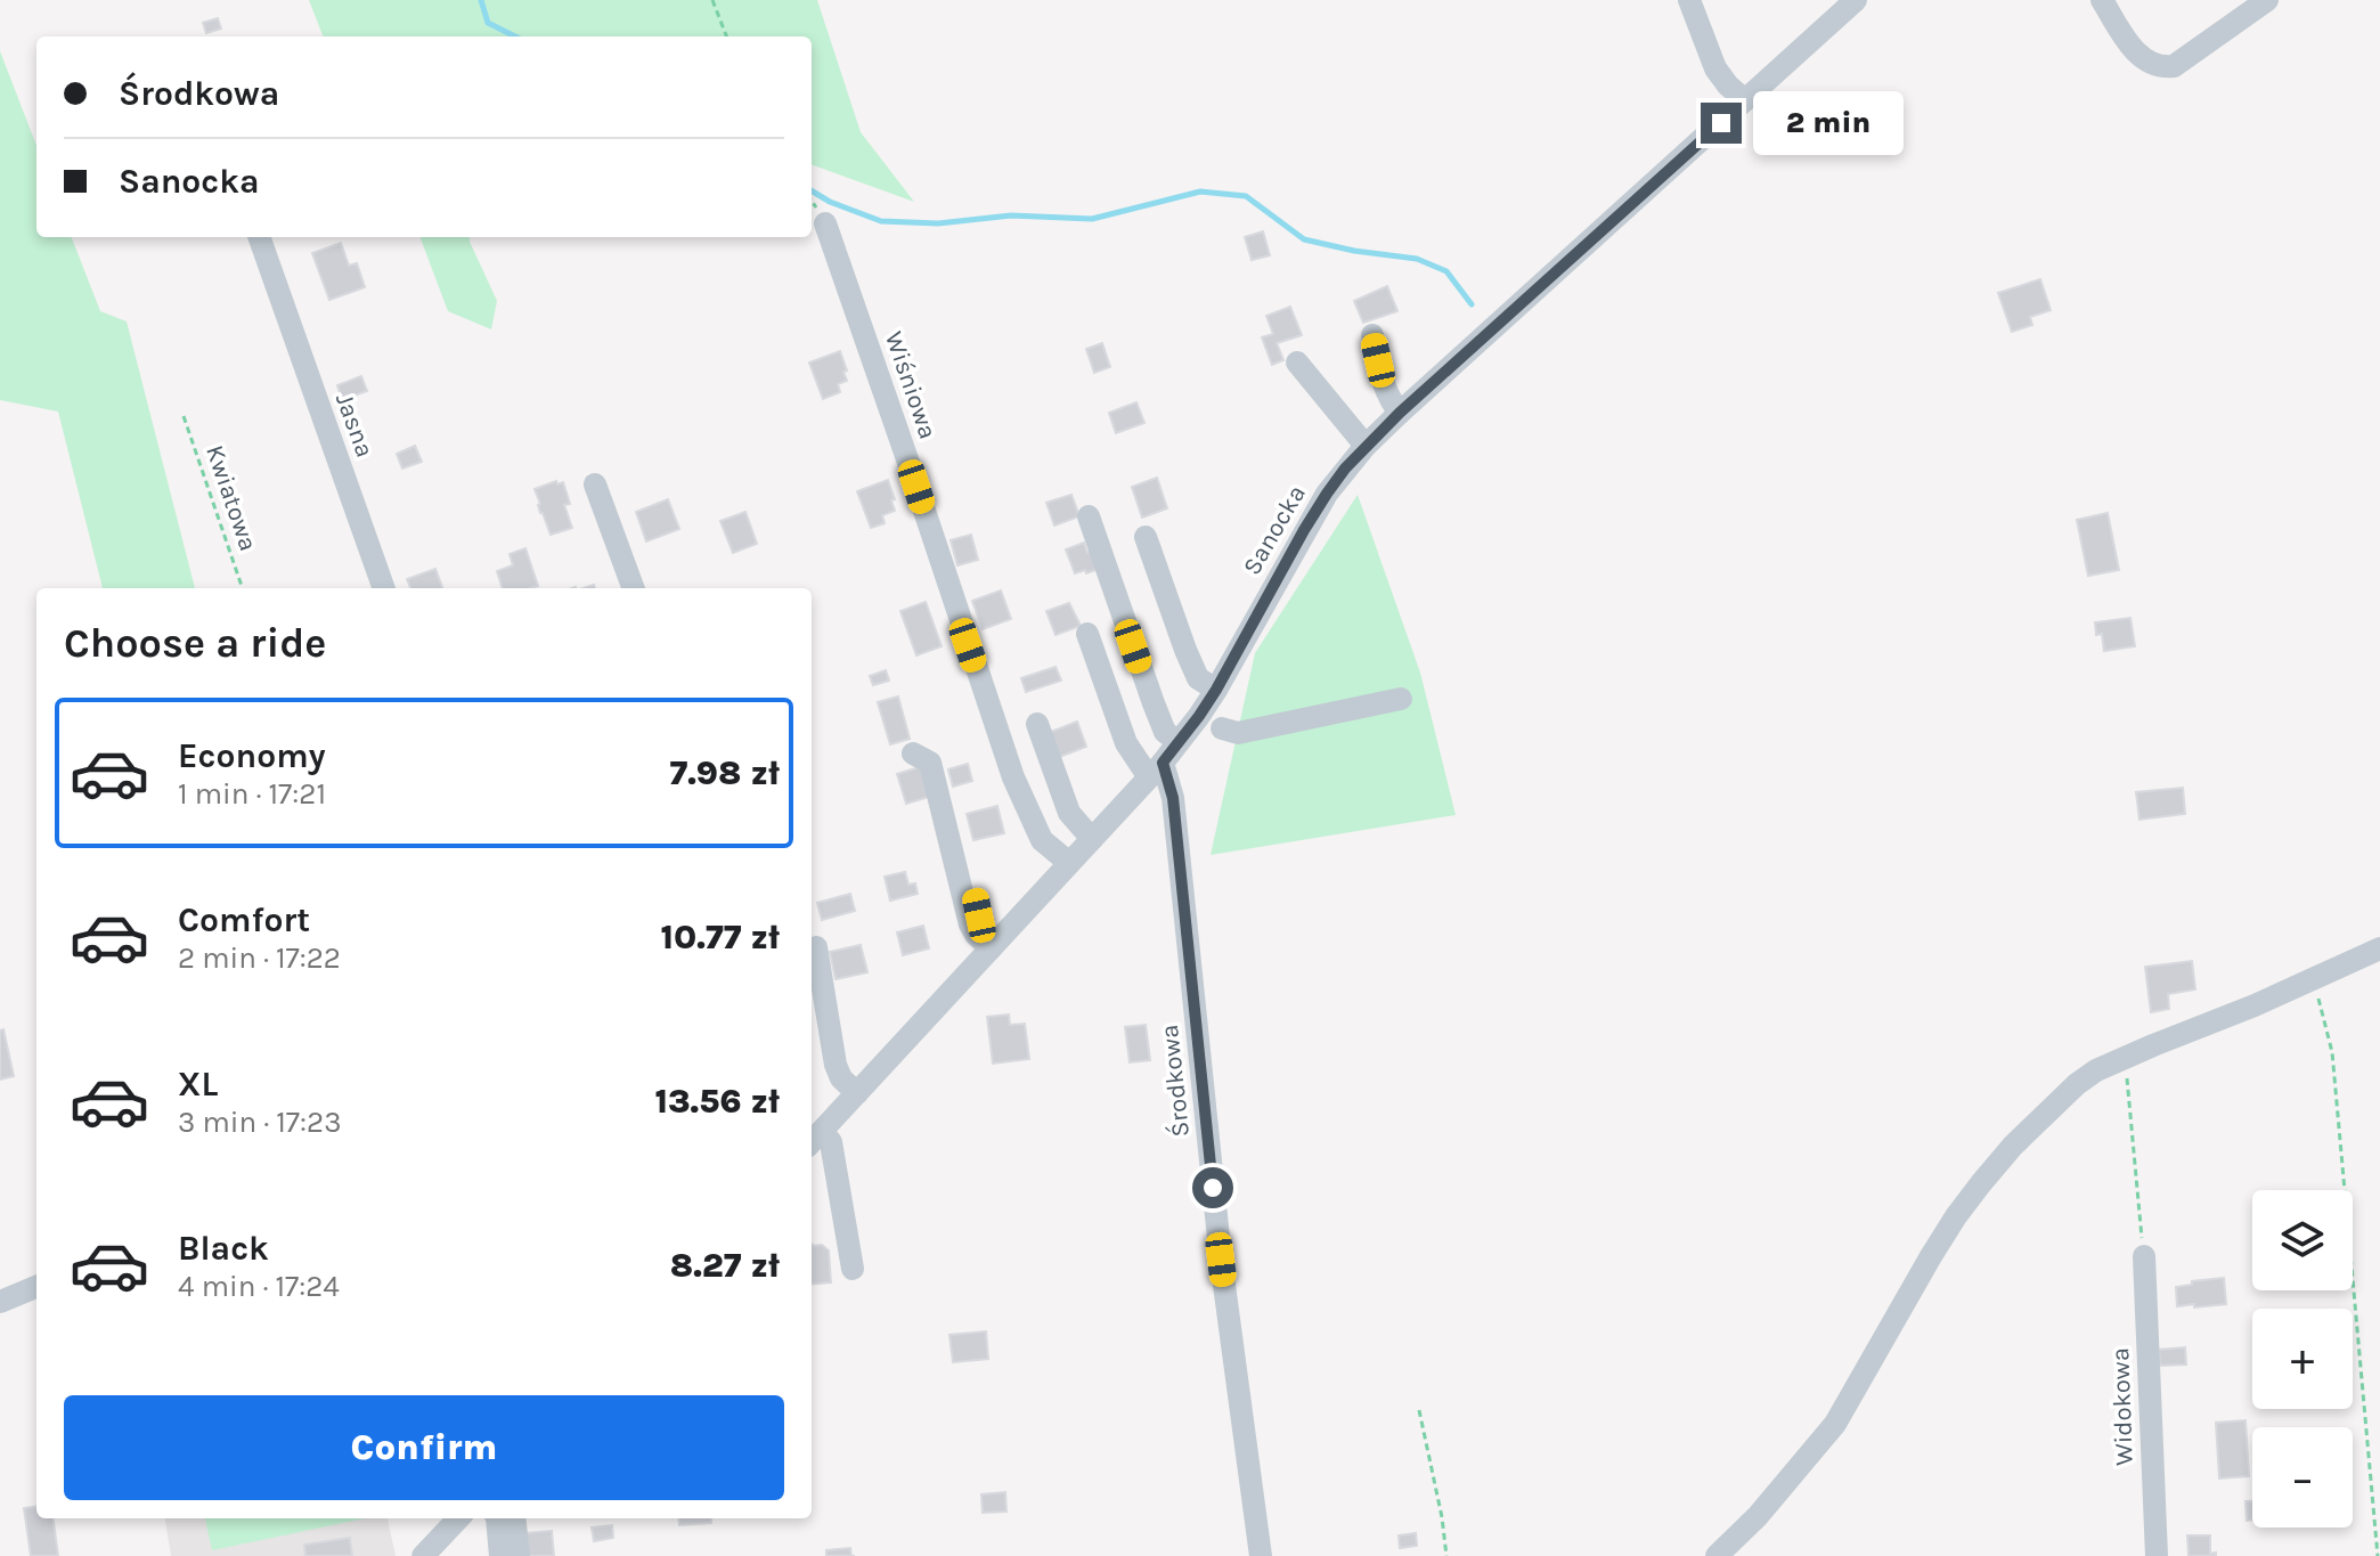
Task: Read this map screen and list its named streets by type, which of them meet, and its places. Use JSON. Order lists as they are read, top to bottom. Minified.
{"streets":{"street":["Wiśniowa","Jasna","Sanocka","Środkowa","Widokowa"],"path":["Kwiatowa"]},"crossings":[["Wiśniowa","Sanocka"],["Sanocka","Środkowa"]],"page":{"banner":["Środkowa","Sanocka"],"bubble":"2 min","heading":"Choose a ride","list":[{"name":"Economy","note":"1 min · 17:21","value":"7.98 zł"},{"name":"Comfort","note":"2 min · 17:22","value":"10.77 zł"},{"name":"XL","note":"3 min · 17:23","value":"13.56 zł"},{"name":"Black","note":"4 min · 17:24","value":"8.27 zł"}],"map_buttons":["+","−"],"buttons":"Confirm"}}
